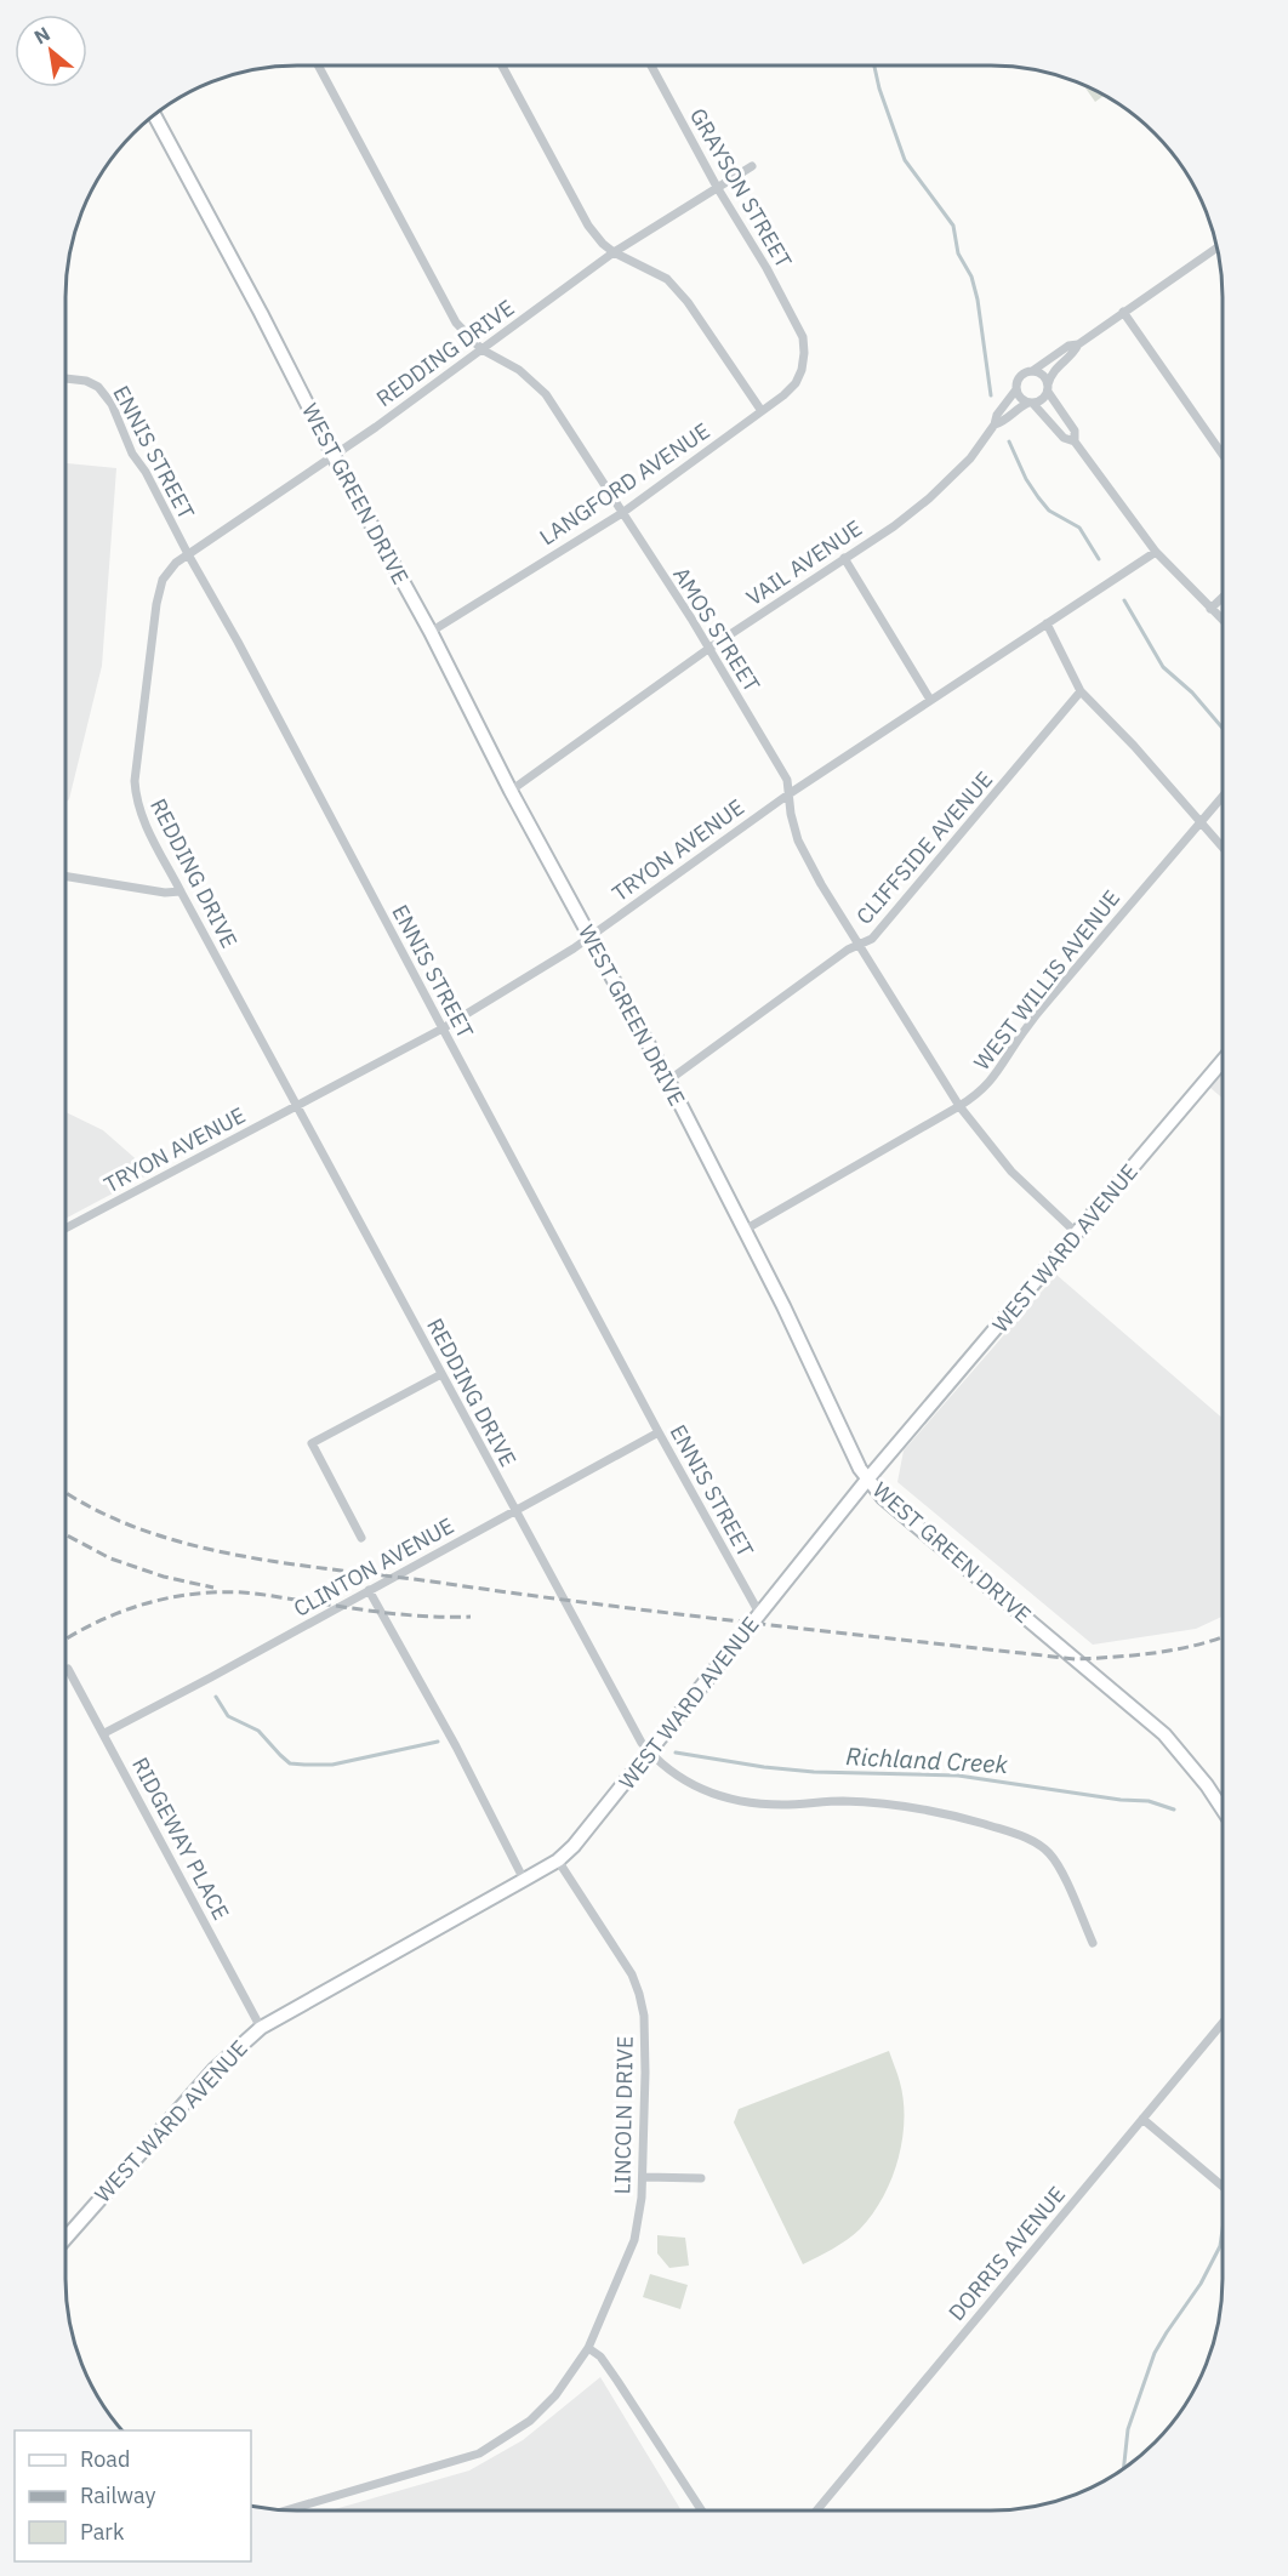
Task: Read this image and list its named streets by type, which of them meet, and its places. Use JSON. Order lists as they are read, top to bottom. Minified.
{"streets":{"main road":["WEST GREEN DRIVE","WEST WARD AVENUE"],"street":["GRAYSON STREET","REDDING DRIVE","ENNIS STREET","LANGFORD AVENUE","VAIL AVENUE","AMOS STREET","CLIFFSIDE AVENUE","TRYON AVENUE","WEST WILLIS AVENUE","CLINTON AVENUE","RIDGEWAY PLACE","LINCOLN DRIVE","DORRIS AVENUE"]},"crossings":[["GRAYSON STREET","REDDING DRIVE"],["GRAYSON STREET","LANGFORD AVENUE"],["REDDING DRIVE","ENNIS STREET"],["REDDING DRIVE","WEST GREEN DRIVE"],["REDDING DRIVE","AMOS STREET"],["REDDING DRIVE","TRYON AVENUE"],["REDDING DRIVE","WEST WARD AVENUE"],["REDDING DRIVE","CLINTON AVENUE"],["ENNIS STREET","TRYON AVENUE"],["ENNIS STREET","WEST WARD AVENUE"],["ENNIS STREET","CLINTON AVENUE"],["LANGFORD AVENUE","WEST GREEN DRIVE"],["LANGFORD AVENUE","AMOS STREET"],["WEST GREEN DRIVE","VAIL AVENUE"],["WEST GREEN DRIVE","CLIFFSIDE AVENUE"],["WEST GREEN DRIVE","TRYON AVENUE"],["WEST GREEN DRIVE","WEST WILLIS AVENUE"],["WEST GREEN DRIVE","WEST WARD AVENUE"],["VAIL AVENUE","AMOS STREET"],["AMOS STREET","CLIFFSIDE AVENUE"],["AMOS STREET","TRYON AVENUE"],["AMOS STREET","WEST WILLIS AVENUE"],["AMOS STREET","WEST WARD AVENUE"],["WEST WARD AVENUE","RIDGEWAY PLACE"],["WEST WARD AVENUE","LINCOLN DRIVE"],["CLINTON AVENUE","RIDGEWAY PLACE"]],"water":["Richland Creek"],"legend":["Road","Railway","Park"],"north":"top left"}
